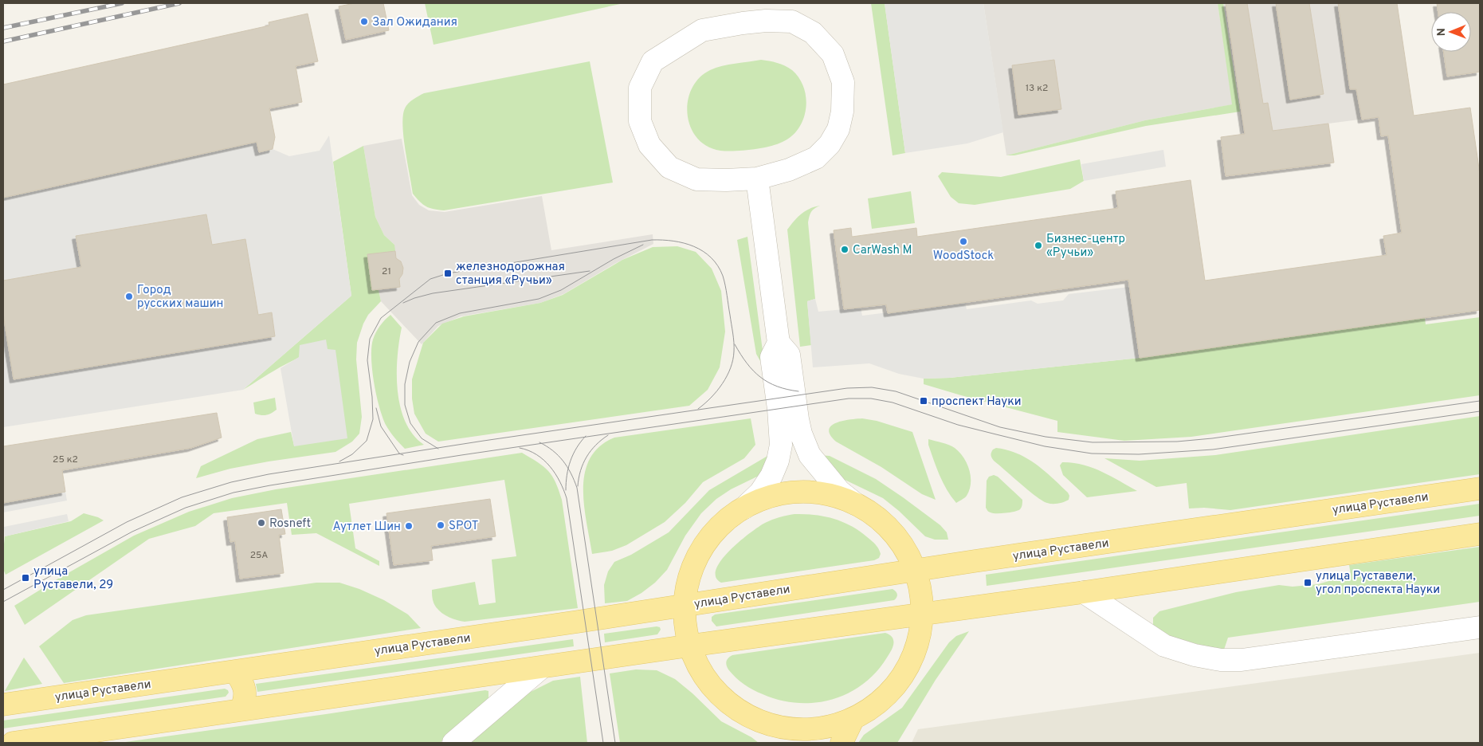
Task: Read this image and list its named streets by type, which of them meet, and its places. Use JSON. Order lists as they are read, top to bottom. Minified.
{"streets":{"main road":["улица Руставели"]},"places":{"other":["Зал Ожидания","WoodStock","Бизнес-центр «Ручьи»","CarWash M","Город русских машин","Rosneft","SPOT","Аутлет Шин"],"transit":["железнодорожная станция «Ручьи»","проспект Науки","улица Руставели, 29","улица Руставели, угол проспекта Науки"]},"house_numbers":["13 к2","21","25 к2","25А"],"north":"left"}
